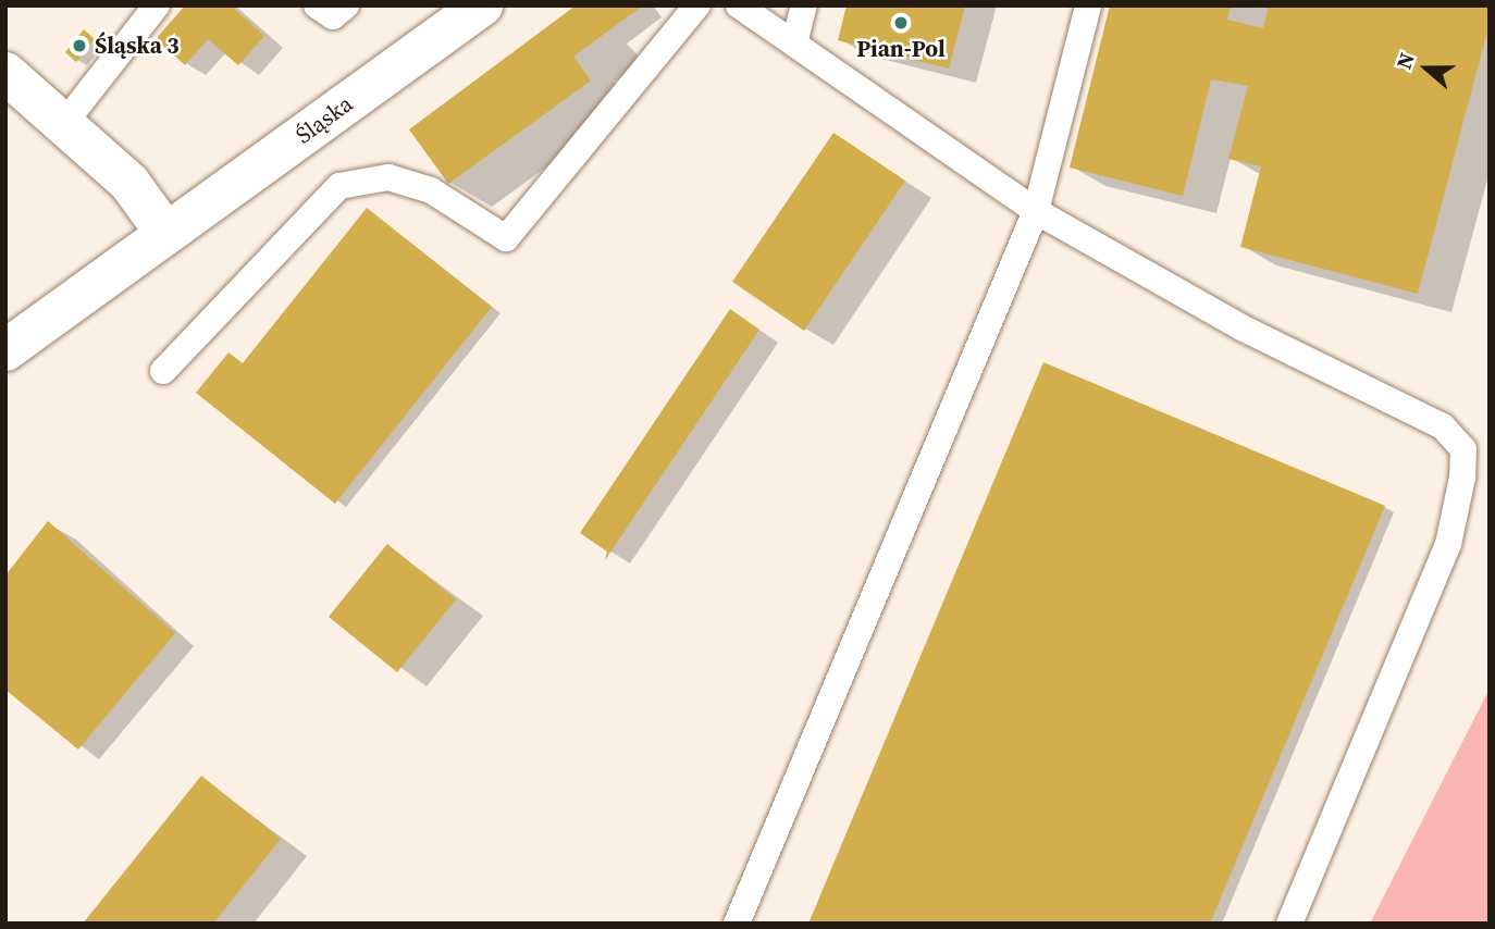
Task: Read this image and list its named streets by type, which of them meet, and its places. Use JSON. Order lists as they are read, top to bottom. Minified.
{"streets":{"main road":["Śląska"]},"places":["Pian-Pol","Śląska 3"],"north":"left"}
